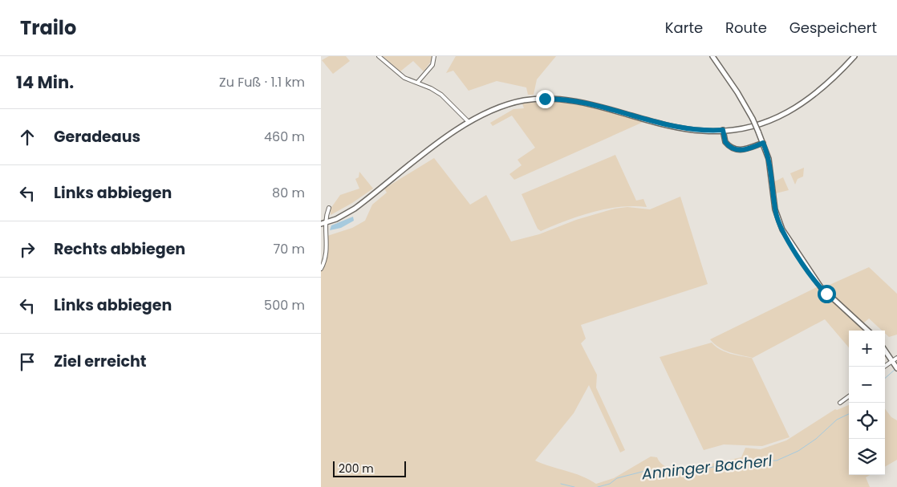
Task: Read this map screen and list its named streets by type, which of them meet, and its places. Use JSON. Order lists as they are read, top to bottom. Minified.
{"water":["Anninger Bacherl"],"scale_bar":"200 m","page":{"header":"Trailo","nav":["Karte","Route","Gespeichert"],"heading":["14 Min.","Zu Fuß · 1.1 km"],"list":[["Geradeaus","460 m"],["Links abbiegen","80 m"],["Rechts abbiegen","70 m"],["Links abbiegen","500 m"],"Ziel erreicht"],"map_buttons":["+","−"],"scale":"200 m"}}
